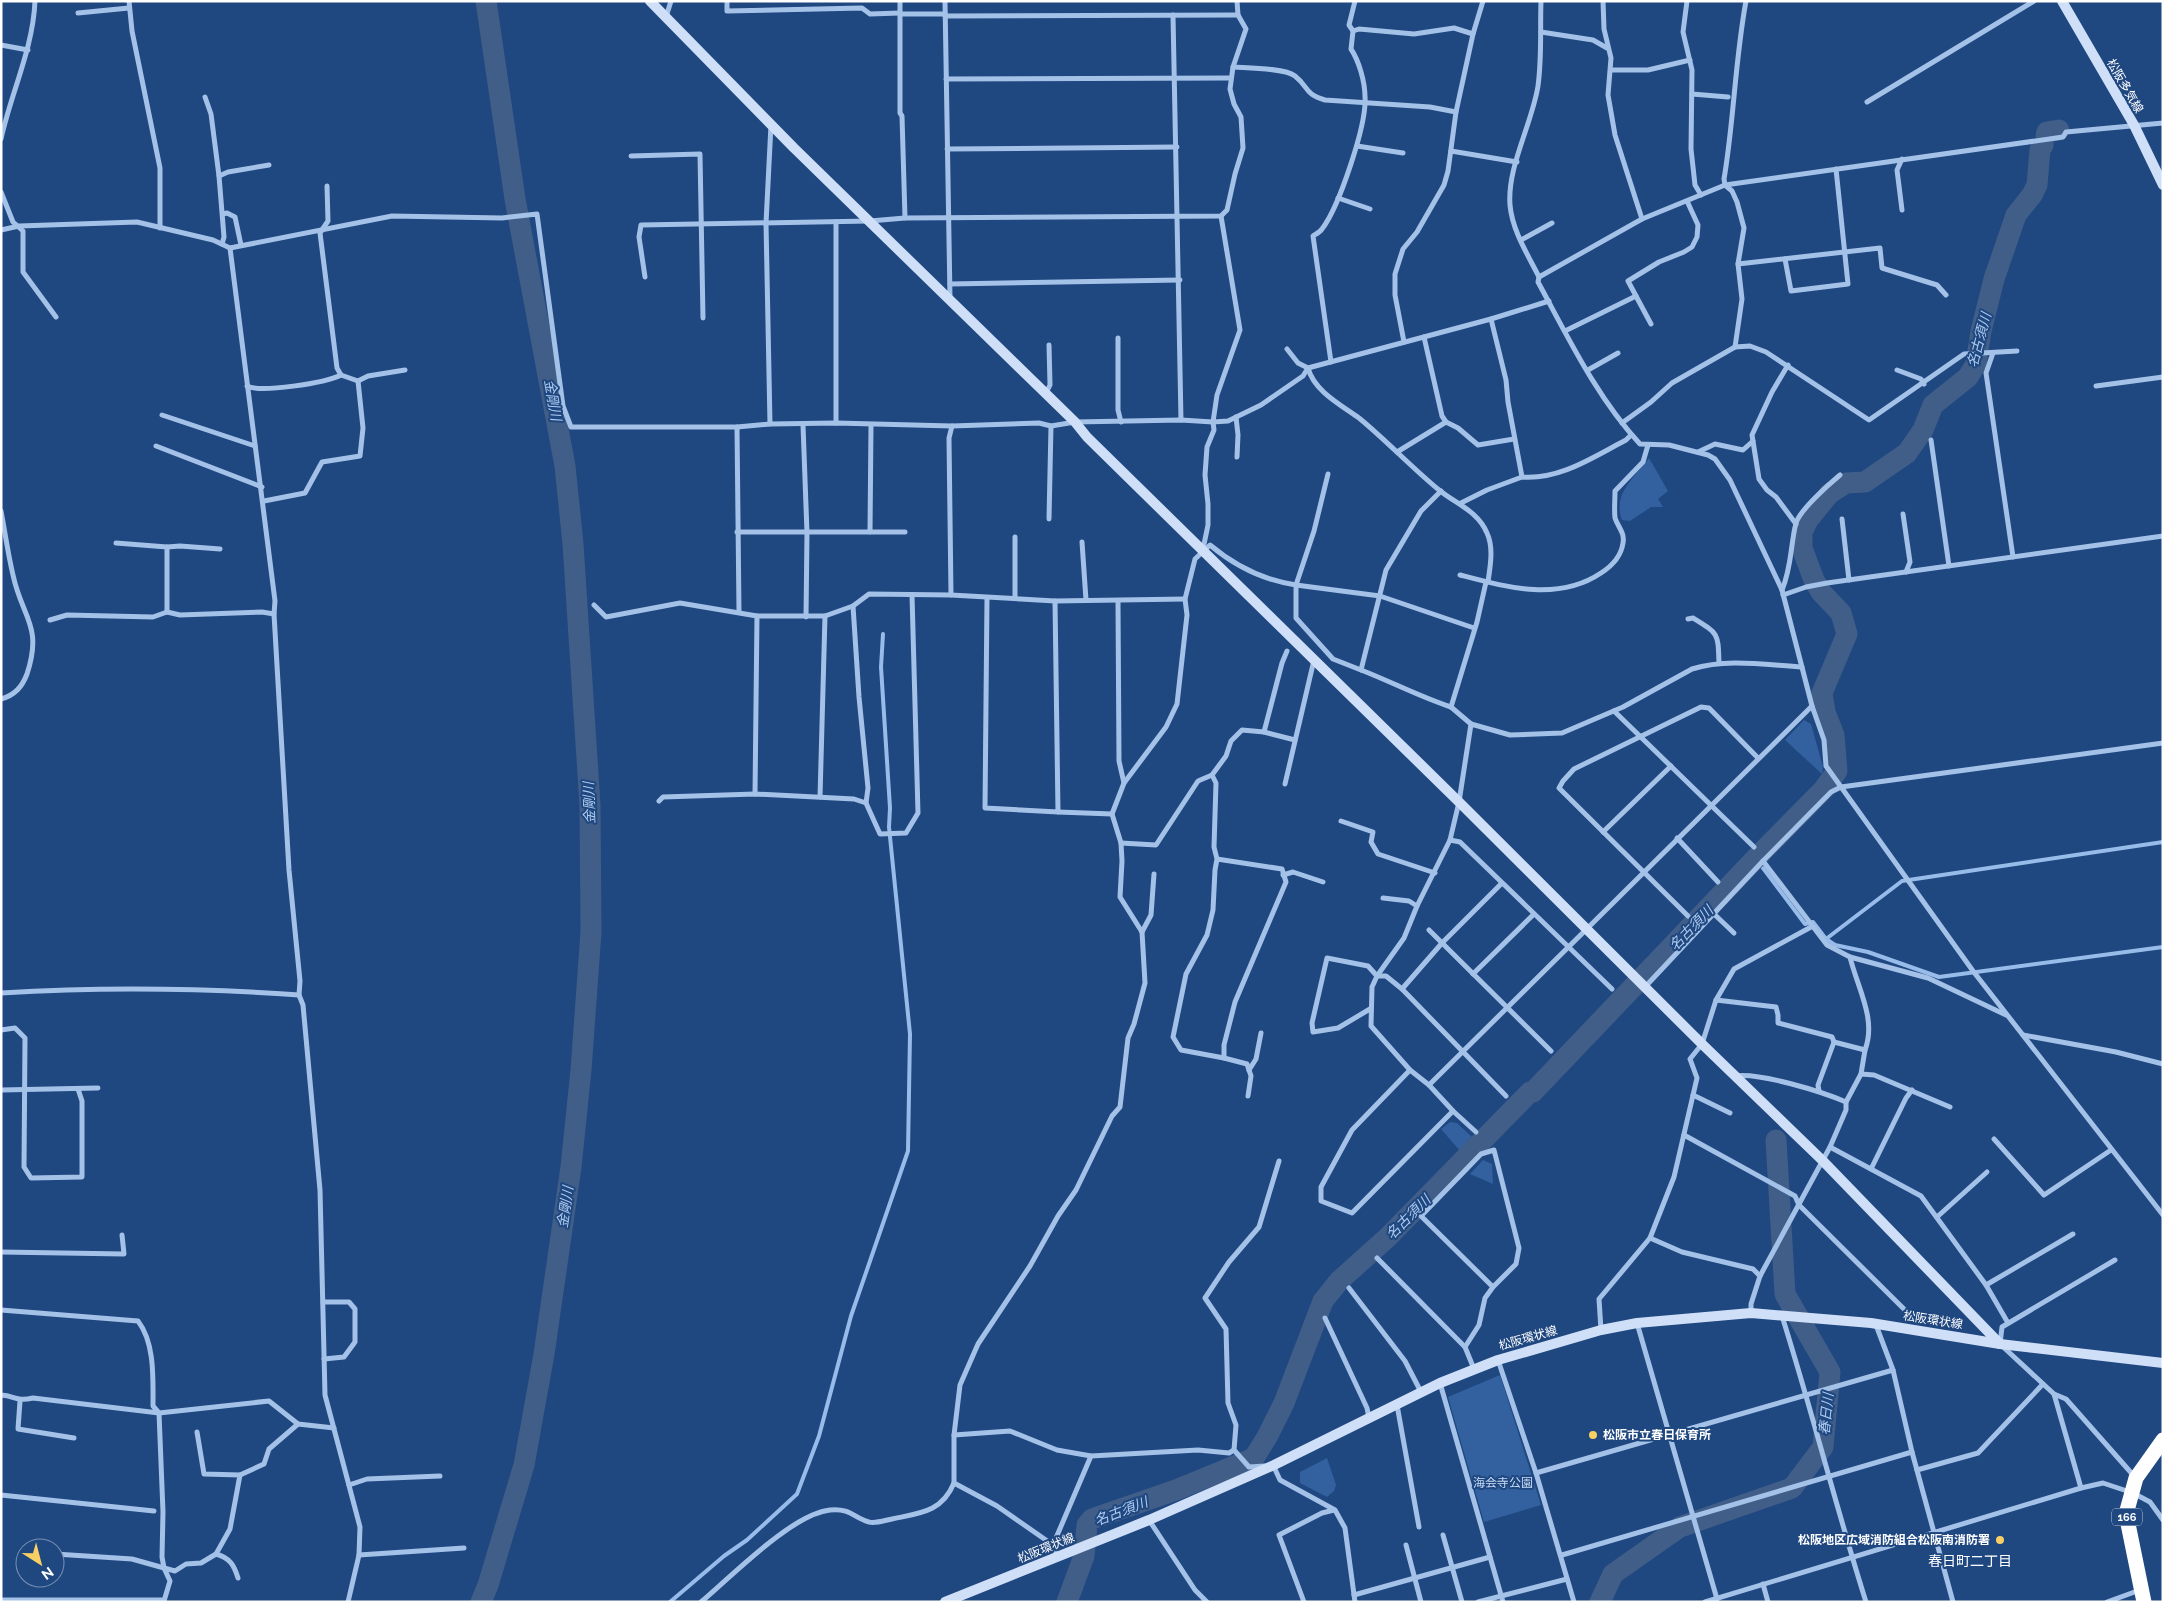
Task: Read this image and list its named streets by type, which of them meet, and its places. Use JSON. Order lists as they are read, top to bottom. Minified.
{"streets":{"highway":["166"],"street":["松阪多気線","松阪環状線"]},"districts":["春日町二丁目"],"water":["名古須川","金剛川","春日川"],"parks":["海会寺公園"],"places":["松阪市立春日保育所","松阪地区広域消防組合松阪南消防署"],"north":"bottom right"}
